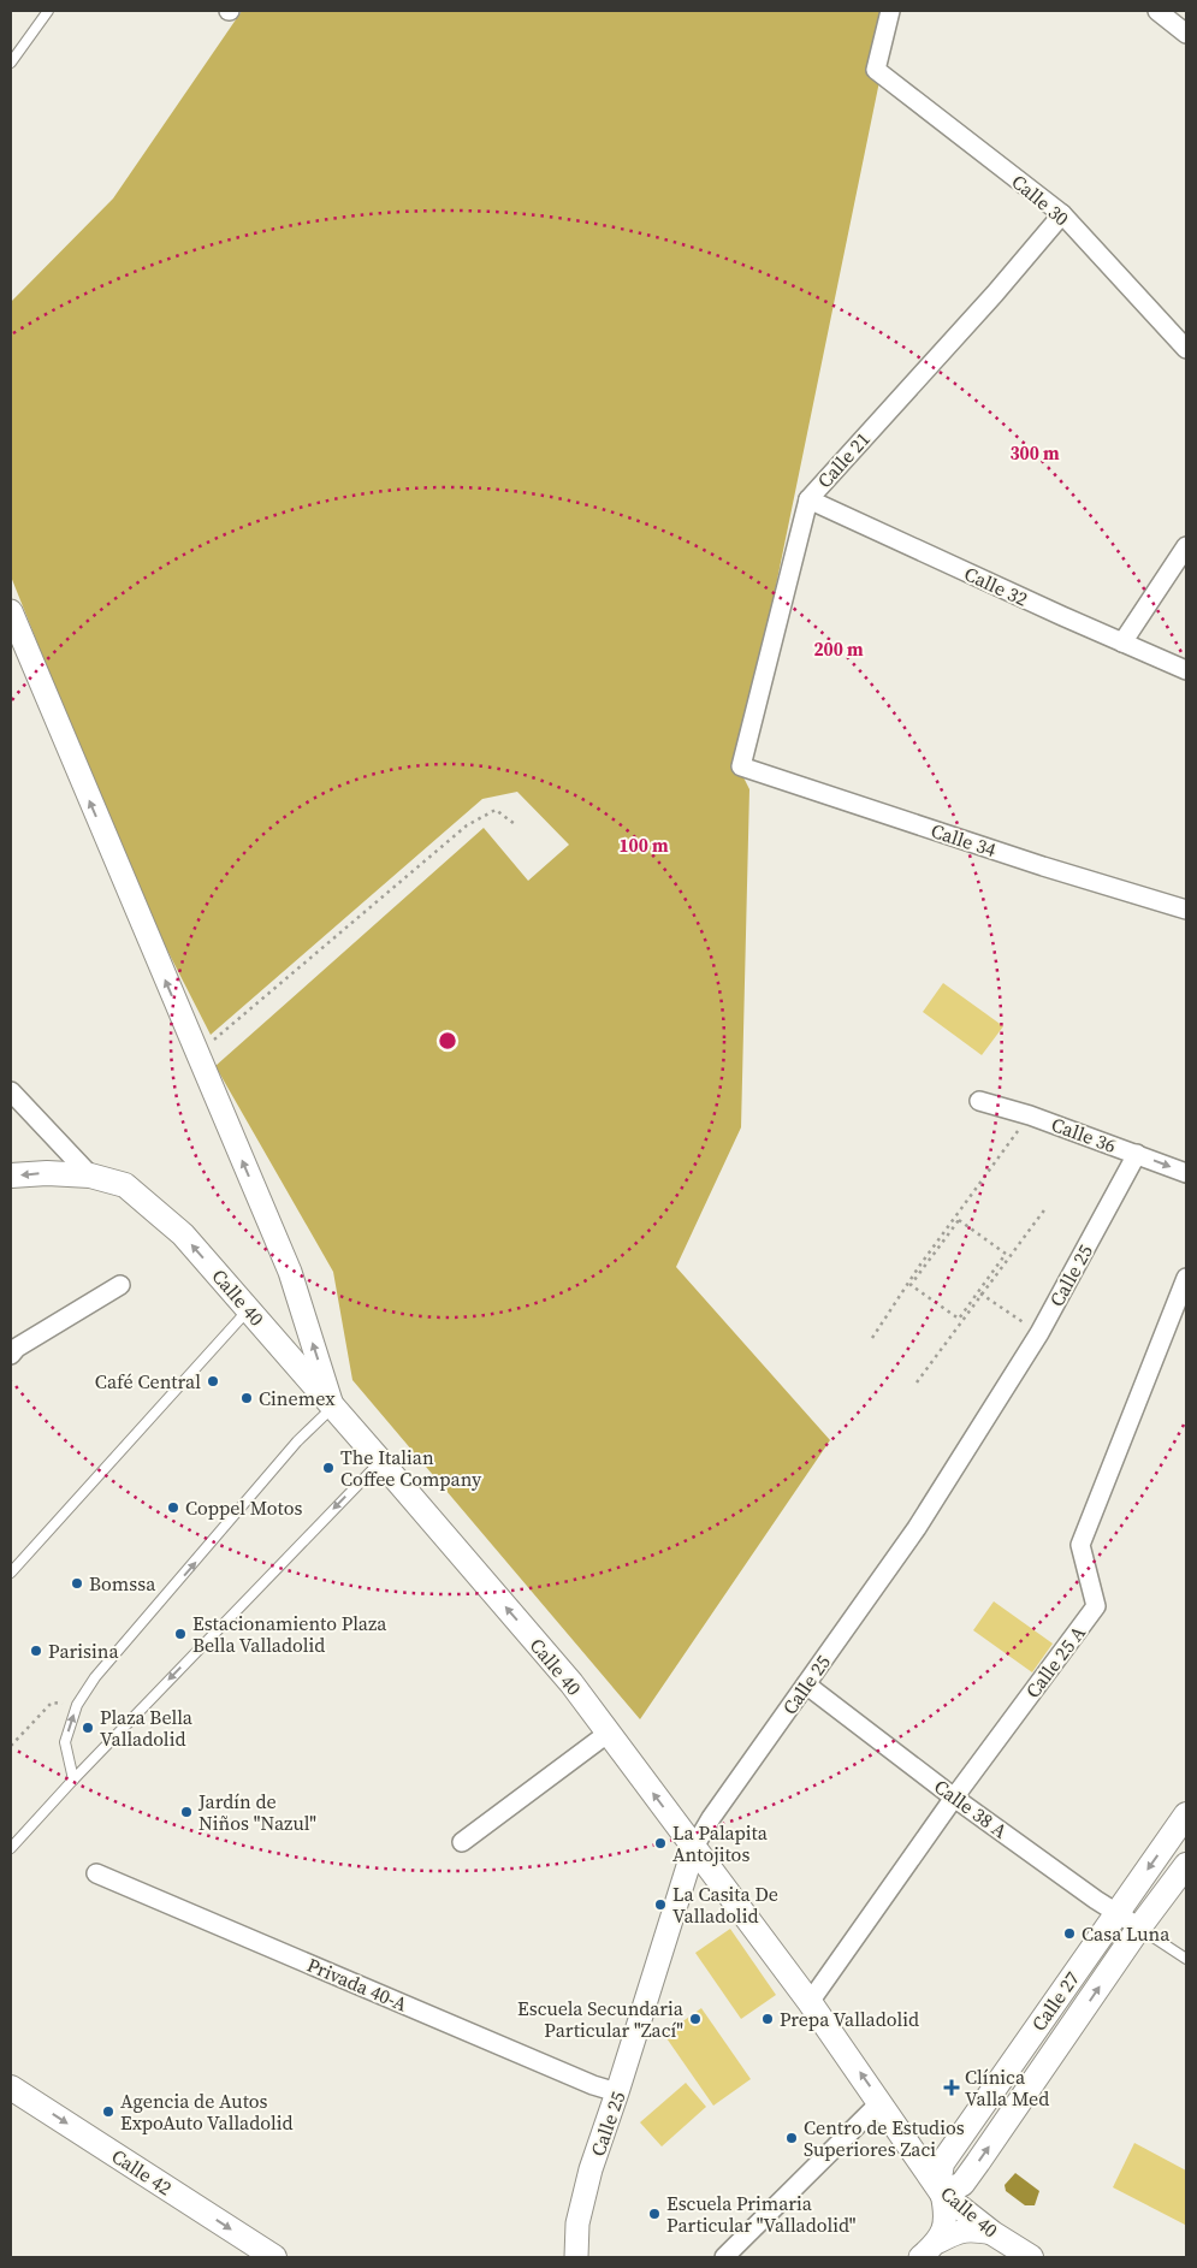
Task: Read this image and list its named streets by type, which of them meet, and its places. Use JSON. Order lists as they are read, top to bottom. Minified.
{"streets":{"main road":["Calle 40","Calle 27","Calle 42"],"street":["Calle 30","Calle 21","Calle 32","Calle 34","Calle 36","Calle 25","Calle 25 A","Calle 38 A","Privada 40-A"]},"crossings":[["Calle 30","Calle 21"],["Calle 21","Calle 32"],["Calle 21","Calle 34"],["Calle 36","Calle 25"],["Calle 25","Calle 40"],["Calle 25","Calle 38 A"],["Calle 25","Privada 40-A"],["Calle 40","Calle 25 A"],["Calle 40","Calle 27"],["Calle 25 A","Calle 38 A"],["Calle 38 A","Calle 27"]],"one_way":["Calle 40","Calle 42"],"places":{"other":["Café Central","Cinemex","The Italian Coffee Company","Coppel Motos","Bomssa","Estacionamiento Plaza Bella Valladolid","Parisina","Plaza Bella Valladolid","Jardín de Niños \"Nazul\"","La Palapita Antojitos","La Casita De Valladolid","Casa Luna","Escuela Secundaria Particular \"Zací\"","Prepa Valladolid","Agencia de Autos ExpoAuto Valladolid","Centro de Estudios Superiores Zaci","Escuela Primaria Particular \"Valladolid\""],"health":["Clínica Valla Med"]},"rings":["300 m","200 m","100 m"]}
